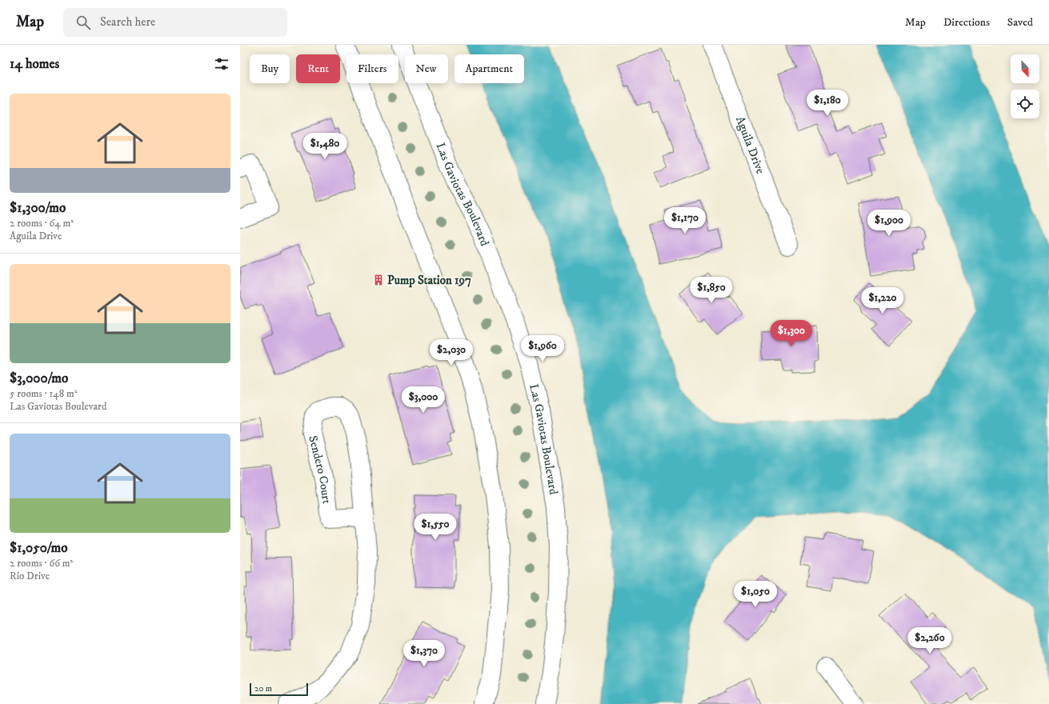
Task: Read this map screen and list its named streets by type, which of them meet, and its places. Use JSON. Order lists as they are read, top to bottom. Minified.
{"streets":{"street":["Aguila Drive","Las Gaviotas Boulevard","Sendero Court"]},"places":{"building":["Pump Station 197"]},"scale_bar":"20 m","north":"bottom right","page":{"header":"Map","search":"Search here","nav":["Map","Directions","Saved"],"heading":"14 homes","chip":["Buy","Rent","Filters","New","Apartment"],"list":[{"name":"$1,300/mo","note":"2 rooms · 64 m² · Aguila Drive"},{"name":"$3,000/mo","note":"5 rooms · 148 m² · Las Gaviotas Boulevard"},{"name":"$1,050/mo","note":"2 rooms · 66 m² · Rio Drive"}],"price":["$1,180","$1,480","$1,170","$1,900","$1,850","$1,220","$1,300","$1,960","$2,030","$3,000","$1,550","$1,050","$2,260","$1,370"],"scale":"20 m"}}
